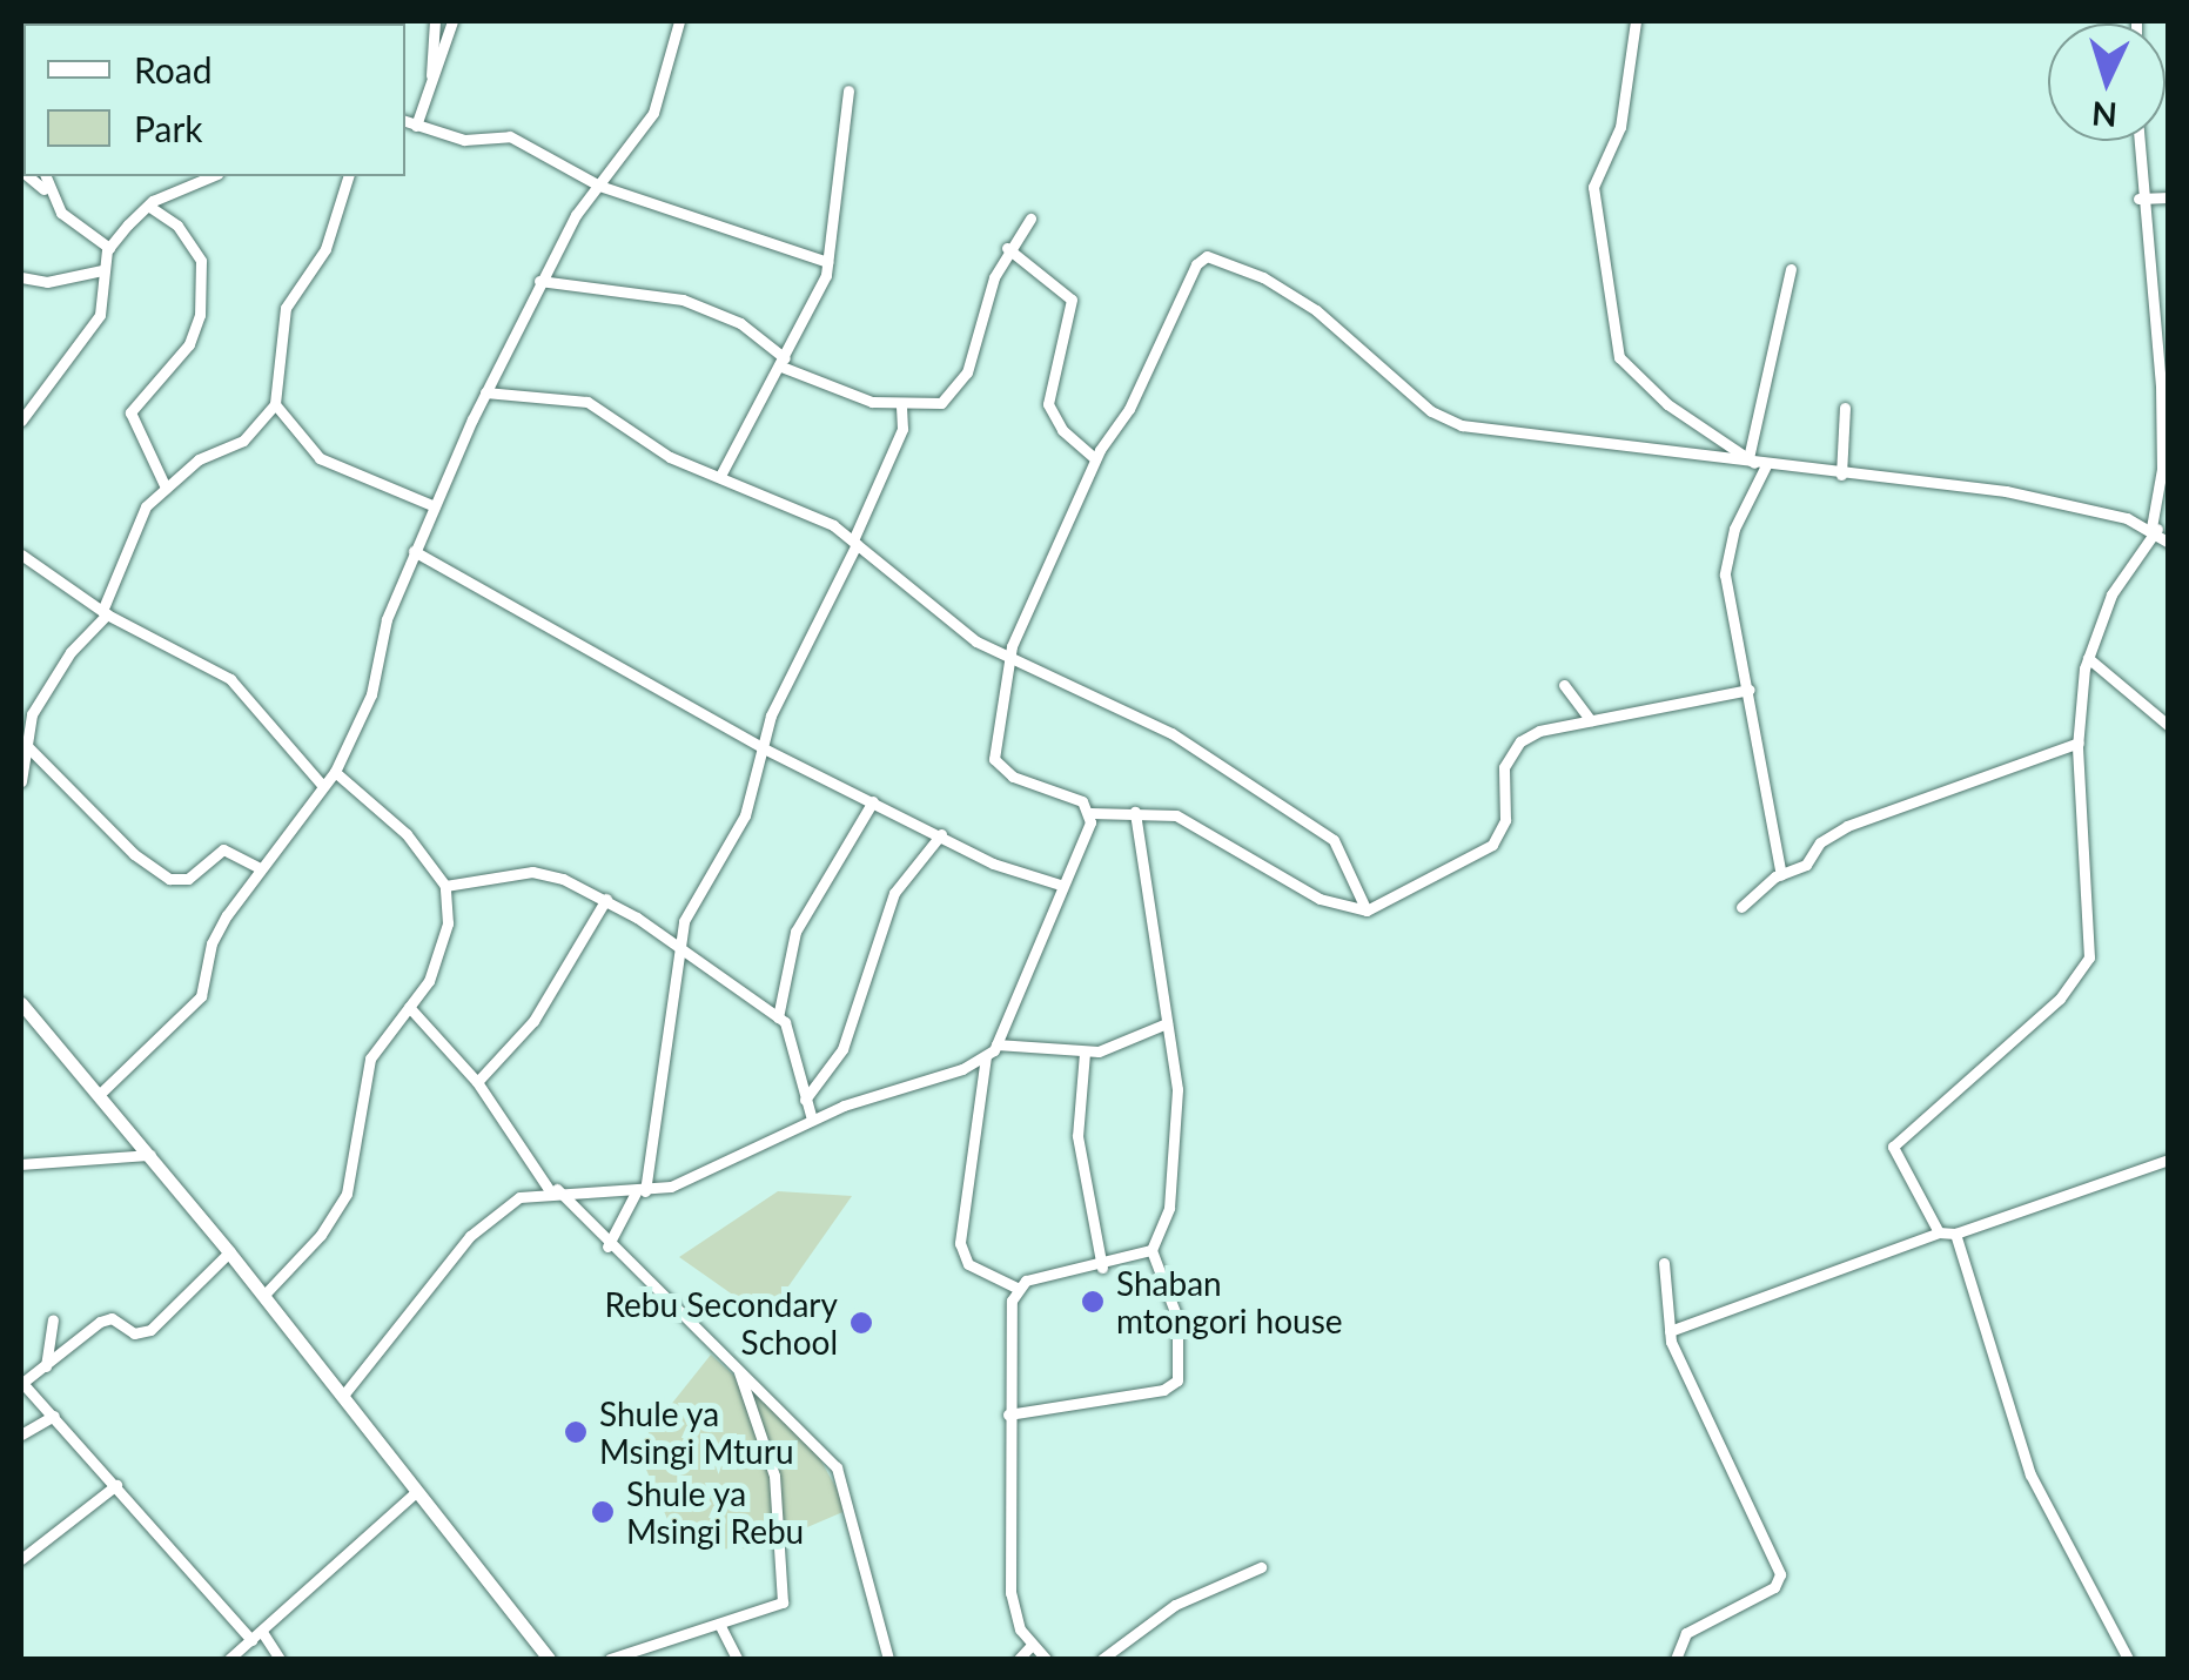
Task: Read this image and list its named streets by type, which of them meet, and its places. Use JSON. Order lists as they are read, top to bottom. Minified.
{"places":["Shaban mtongori house","Rebu Secondary School","Shule ya Msingi Mturu","Shule ya Msingi Rebu"],"legend":["Road","Park"],"north":"bottom"}
